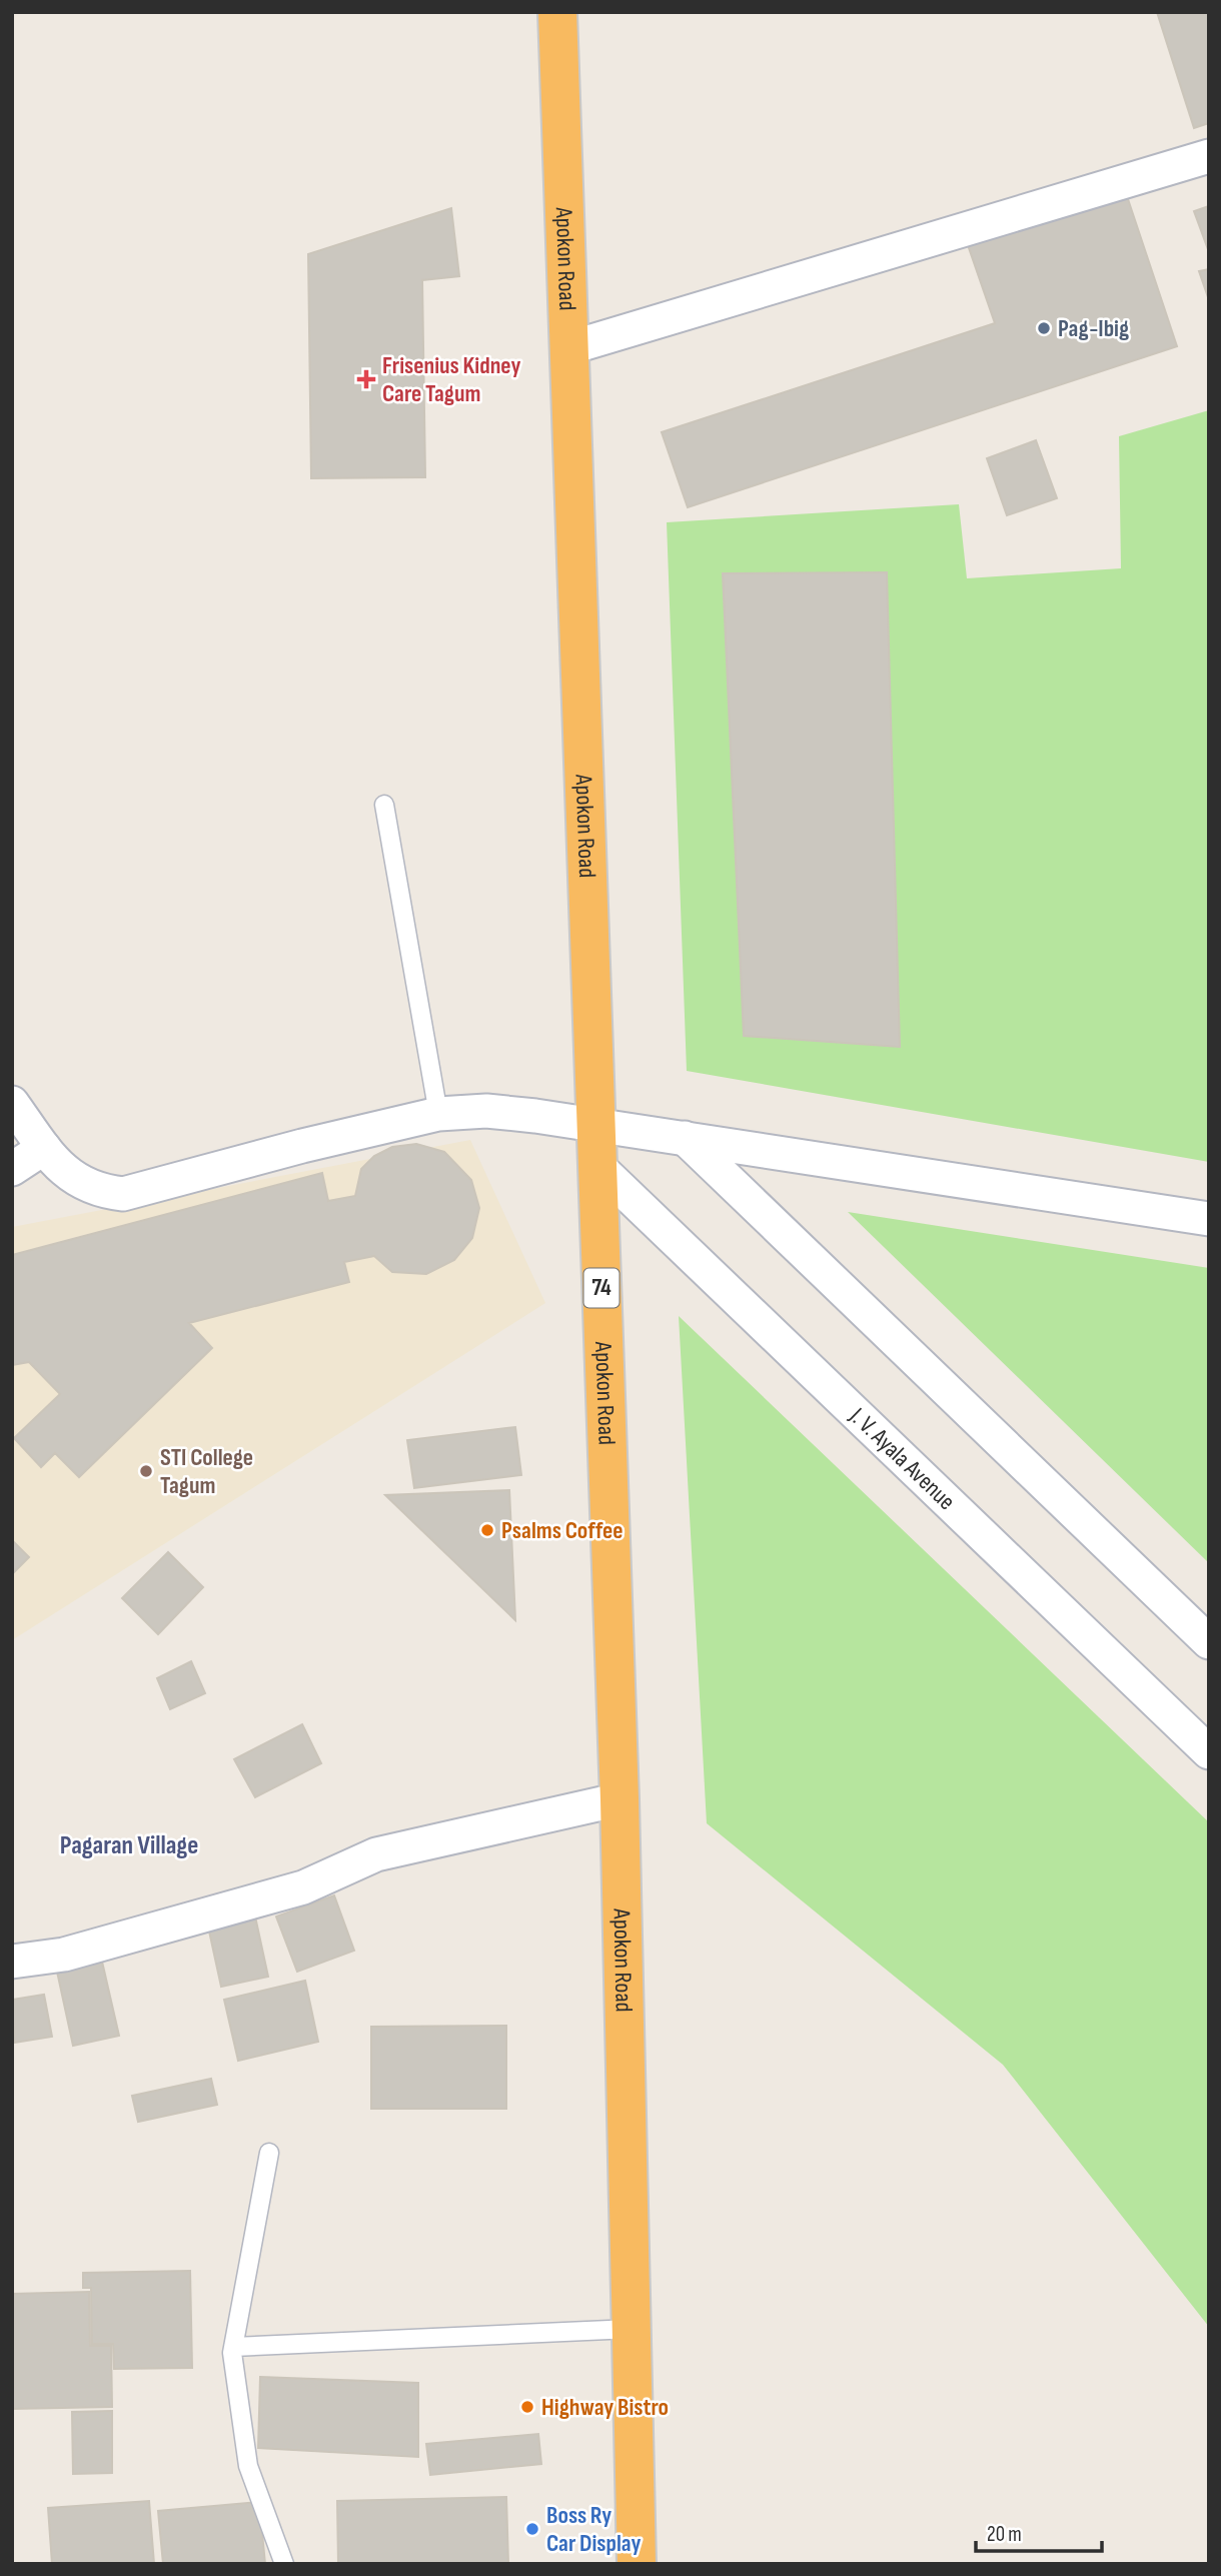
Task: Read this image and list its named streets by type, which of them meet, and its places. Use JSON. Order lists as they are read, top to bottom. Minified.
{"streets":{"highway":["Apokon Road","74"],"street":["J. V. Ayala Avenue"]},"crossings":[["Apokon Road","J. V. Ayala Avenue"]],"districts":["Pagaran Village"],"places":{"other":["Pag-Ibig","STI College Tagum","Psalms Coffee","Highway Bistro","Boss Ry Car Display"],"health":["Frisenius Kidney Care Tagum"]},"scale_bar":"20 m"}
